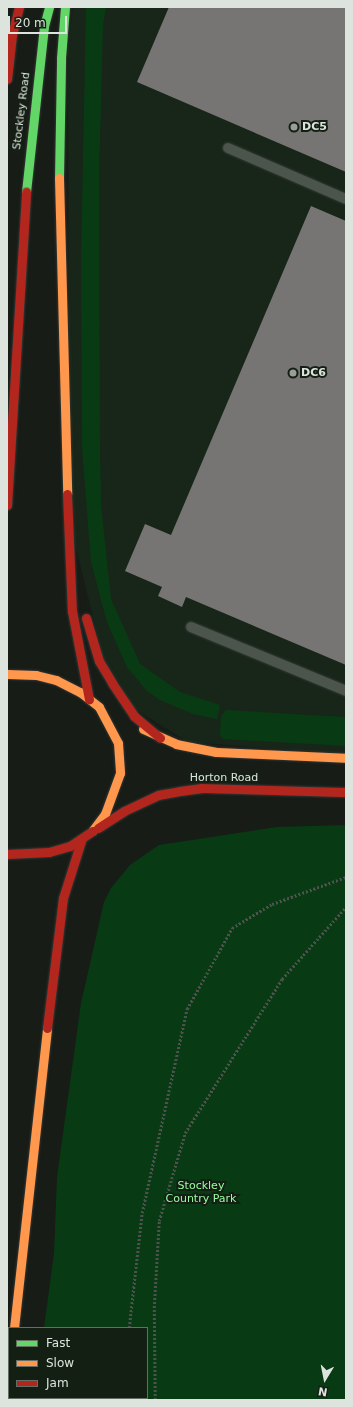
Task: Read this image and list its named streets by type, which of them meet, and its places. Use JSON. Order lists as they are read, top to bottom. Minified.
{"streets":{"main road":["Stockley Road","Horton Road"]},"parks":["Stockley Country Park"],"places":["DC5","DC6"],"legend":["Fast","Slow","Jam"],"scale_bar":"20 m","north":"bottom"}
